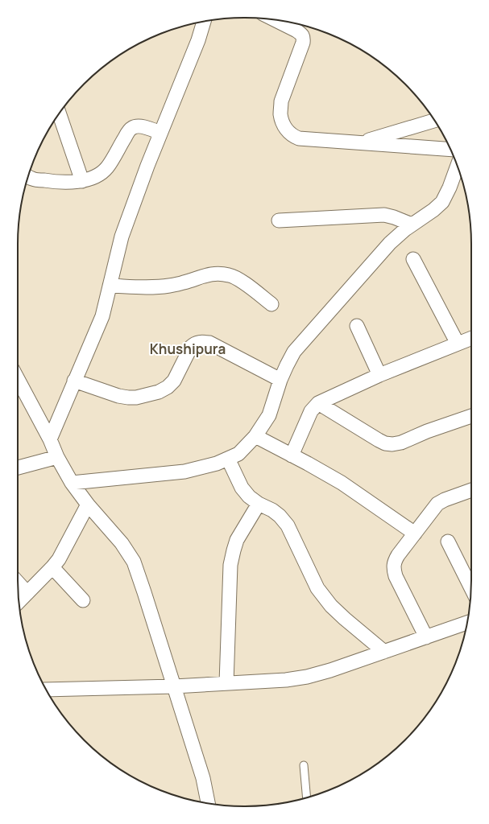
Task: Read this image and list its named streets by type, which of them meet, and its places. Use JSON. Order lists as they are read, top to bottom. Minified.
{"districts":["Khushipura"]}
